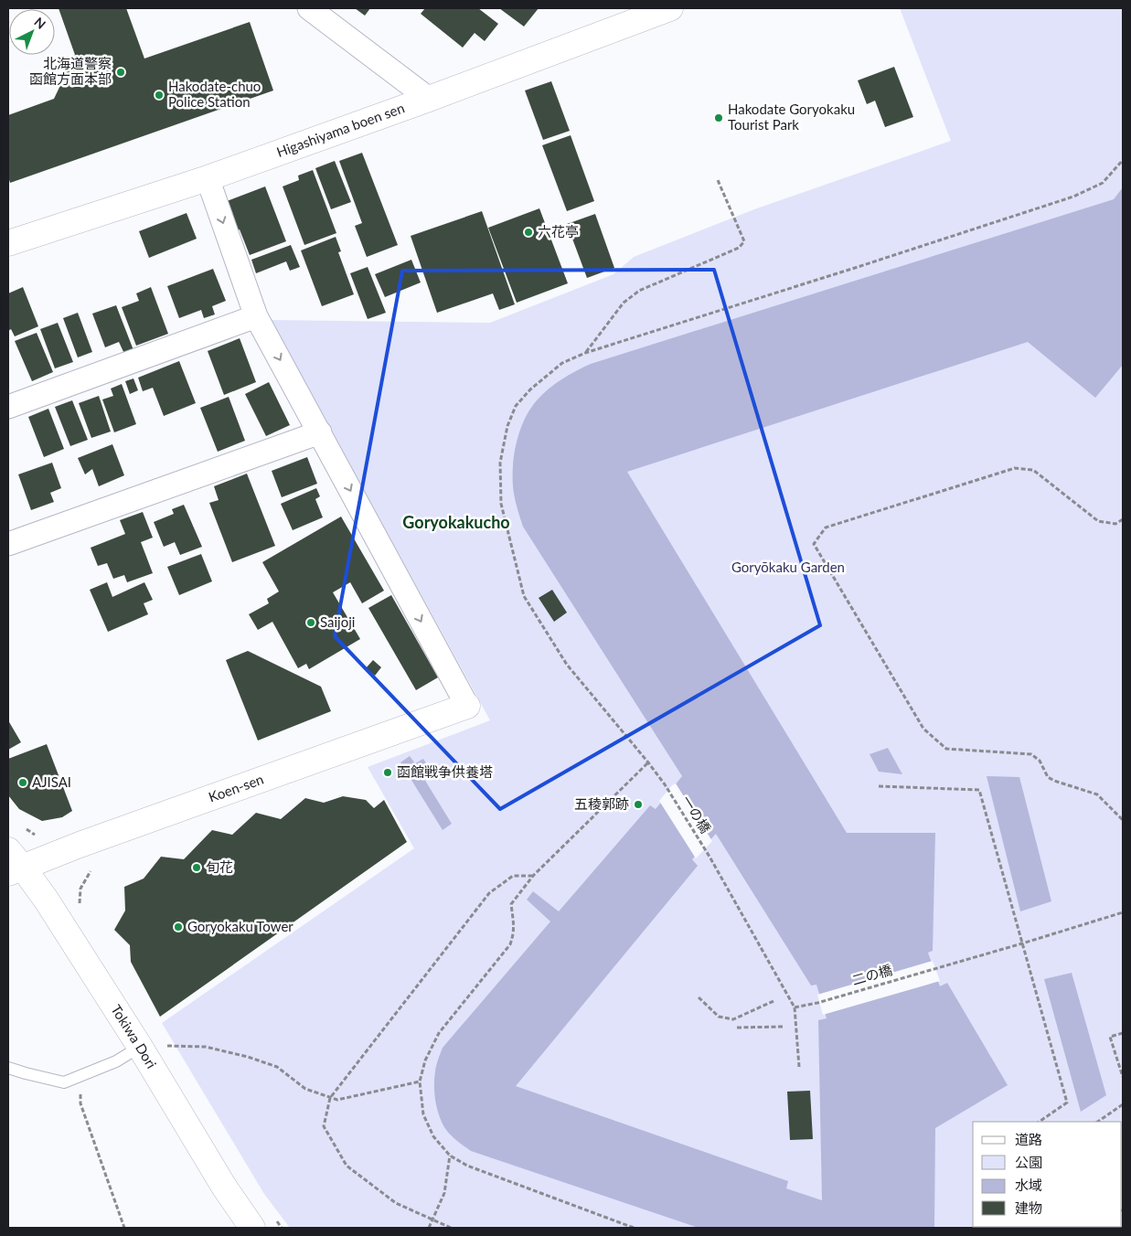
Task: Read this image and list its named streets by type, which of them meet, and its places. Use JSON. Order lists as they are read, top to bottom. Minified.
{"streets":{"street":["Higashiyama boen sen","Koen-sen","Tokiwa Dori"],"path":["一の橋","二の橋"]},"crossings":[["Koen-sen","Tokiwa Dori"],["一の橋","二の橋"]],"districts":["Goryokakucho"],"parks":["Goryōkaku Garden"],"places":["北海道警察 函館方面本部","Hakodate-chuo Police Station","Hakodate Goryokaku Tourist Park","六花亭","Saijoji","函館戦争供養塔","AJISAI","五稜郭跡","旬花","Goryokaku Tower"],"legend":["道路","公園","水域","建物"],"north":"top right"}
